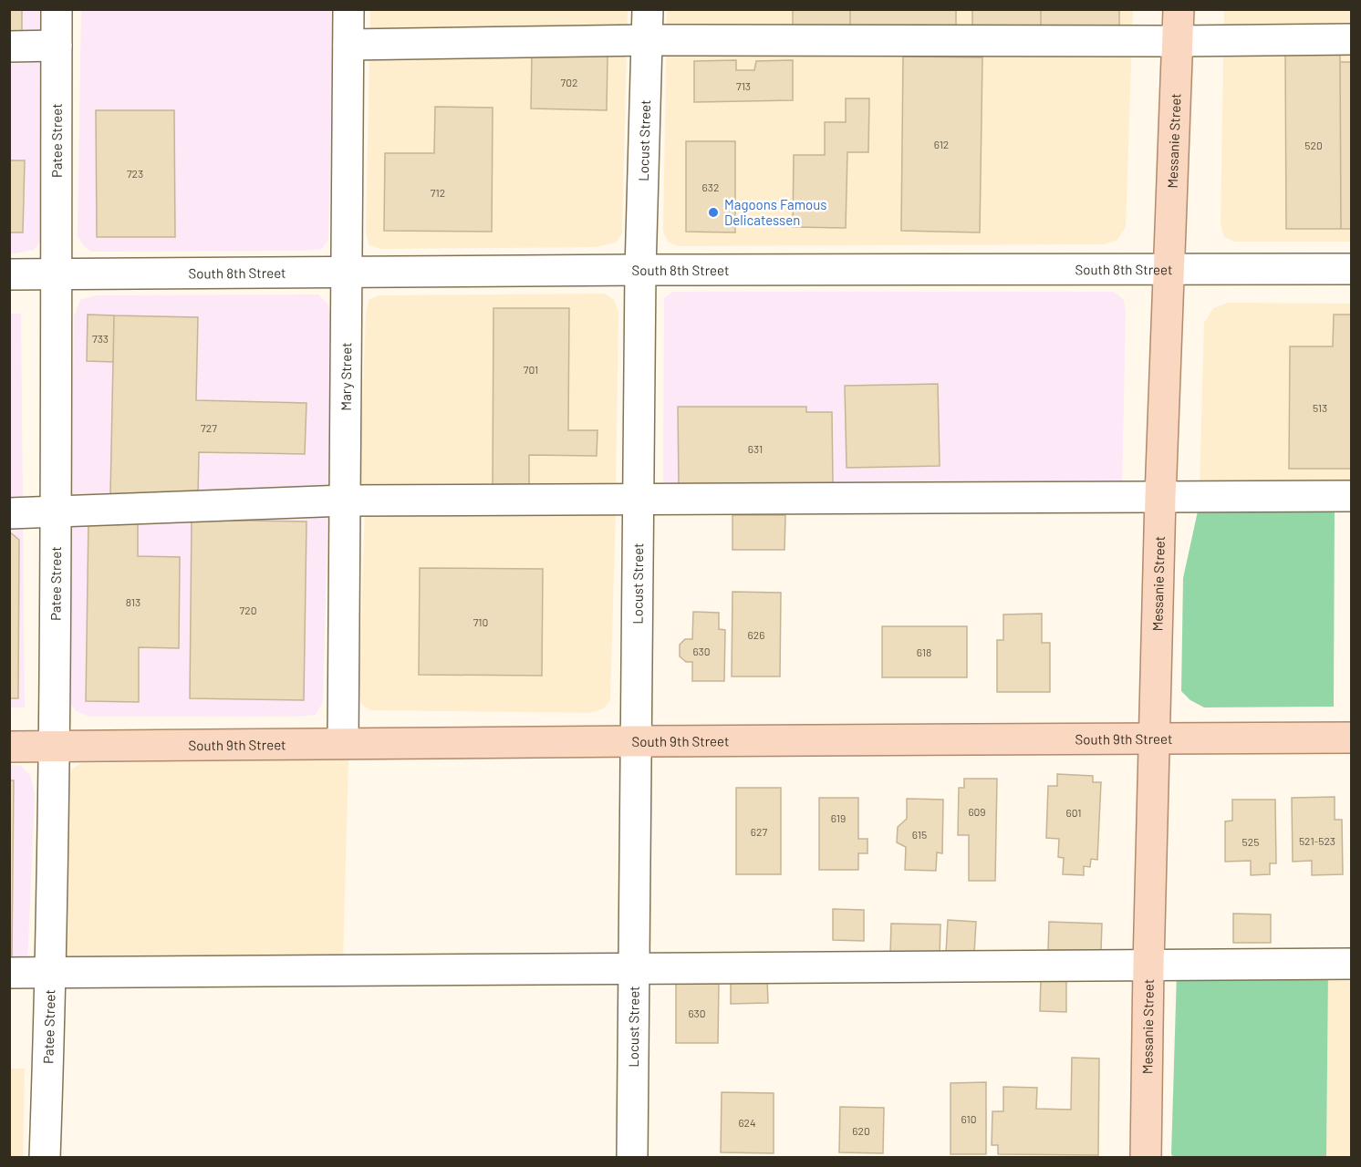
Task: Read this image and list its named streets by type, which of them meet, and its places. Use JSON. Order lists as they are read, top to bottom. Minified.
{"streets":{"main road":["Messanie Street","South 9th Street"],"street":["Patee Street","Locust Street","South 8th Street","Mary Street"]},"crossings":[["Patee Street","South 8th Street"],["Patee Street","South 9th Street"],["Locust Street","South 8th Street"],["Locust Street","South 9th Street"],["Messanie Street","South 8th Street"],["Messanie Street","South 9th Street"],["South 8th Street","Mary Street"],["Mary Street","South 9th Street"]],"places":["Magoons Famous Delicatessen"],"house_numbers":["702","713","612","520","723","632","712","733","701","513","727","631","813","720","710","626","630","618","609","601","619","627","615","521-523","525","630","610","624","620"]}
